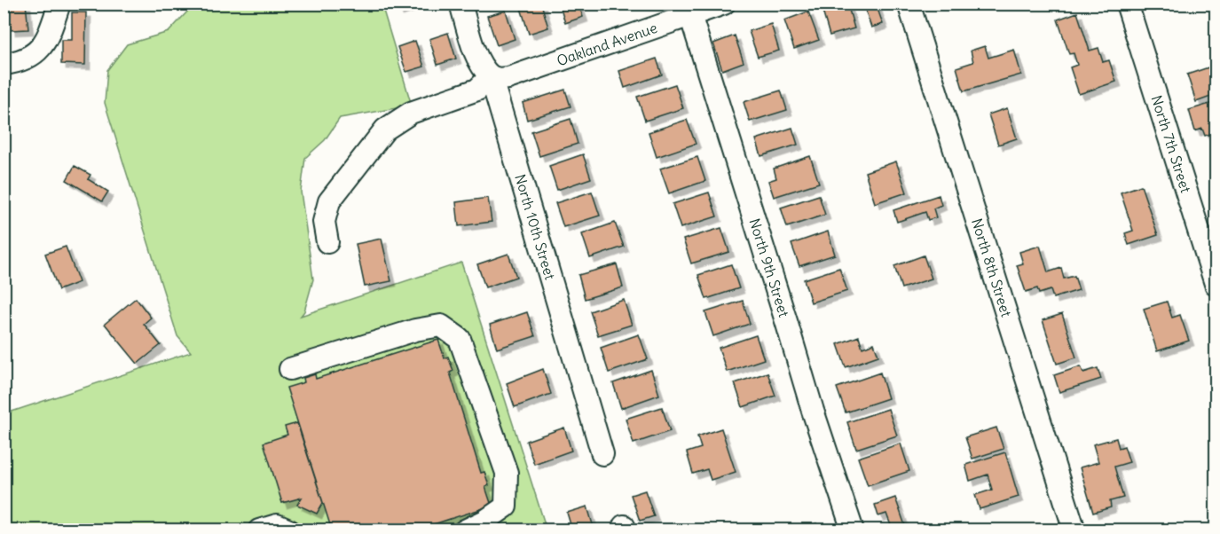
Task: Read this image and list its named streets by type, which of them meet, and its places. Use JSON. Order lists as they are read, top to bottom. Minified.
{"streets":{"street":["Oakland Avenue","North 7th Street","North 10th Street","North 9th Street","North 8th Street"]},"crossings":[["Oakland Avenue","North 10th Street"],["Oakland Avenue","North 9th Street"]]}
